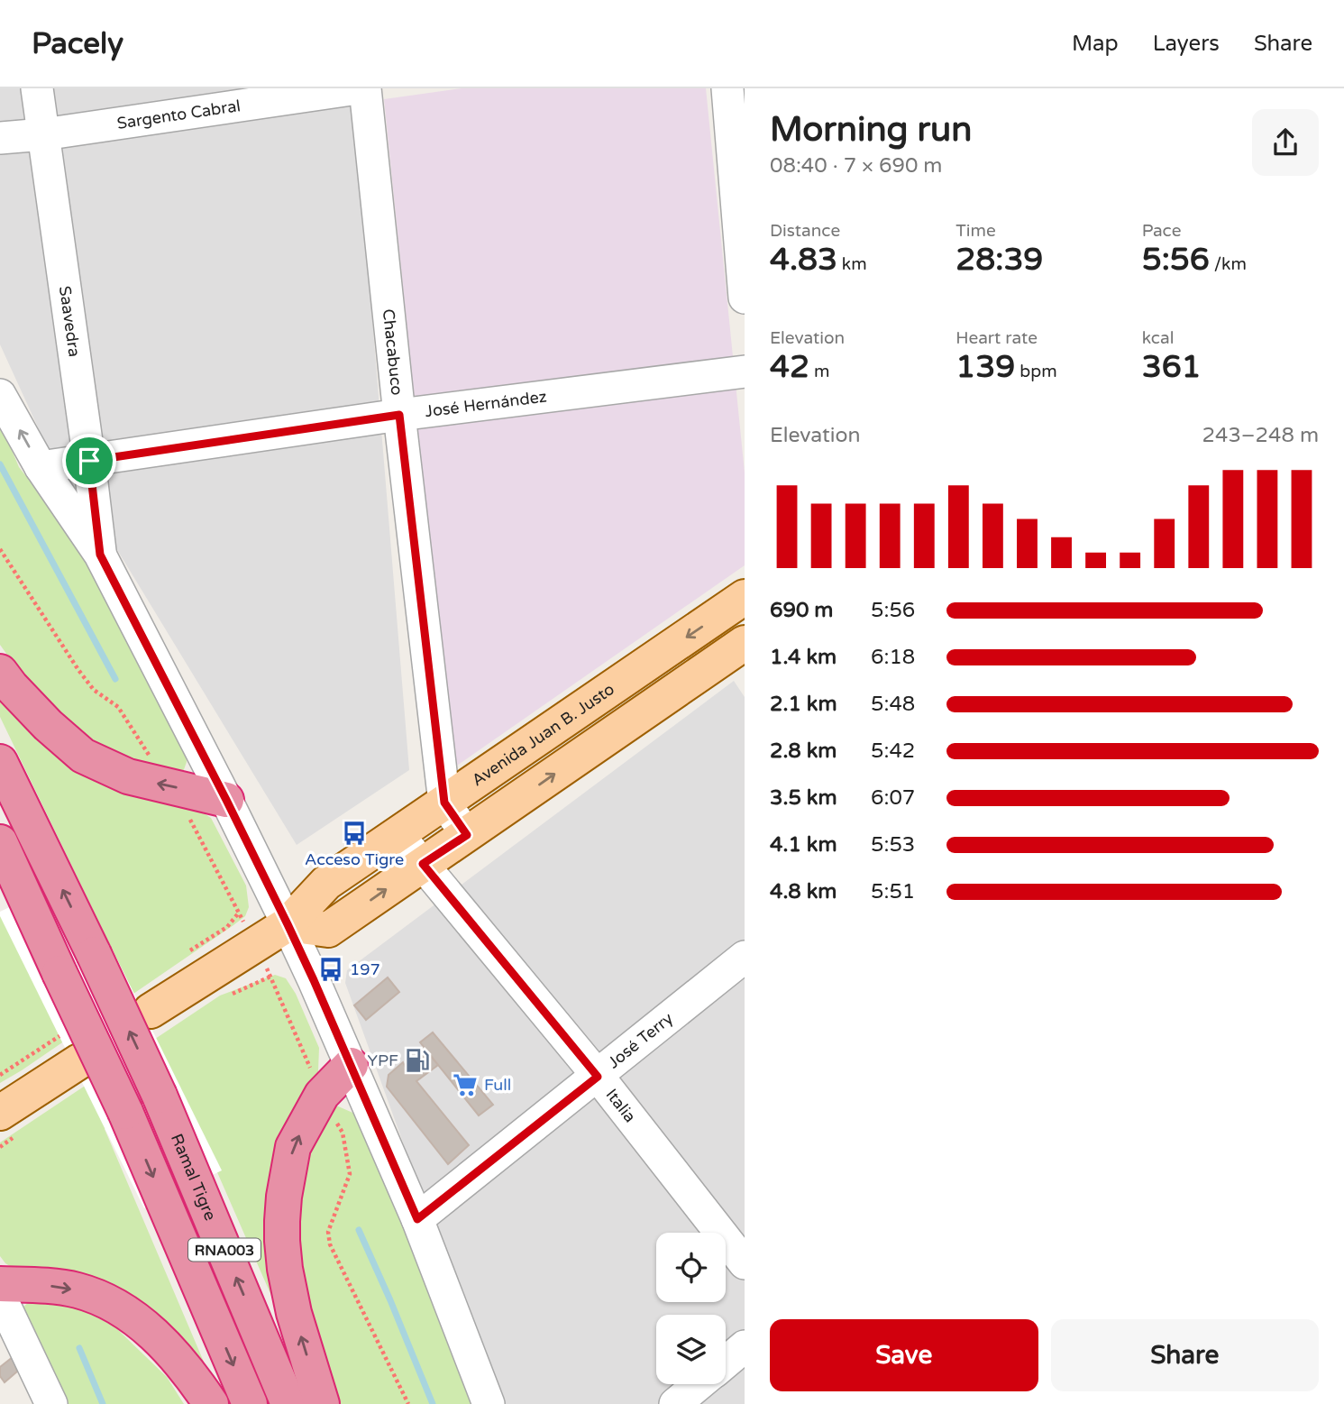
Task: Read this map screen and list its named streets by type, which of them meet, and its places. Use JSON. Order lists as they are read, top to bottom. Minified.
{"streets":{"highway":["Ramal Tigre","RNA003"],"main road":["Avenida Juan B. Justo"],"street":["Sargento Cabral","Saavedra","Chacabuco","José Hernández","José Terry","Italia"]},"crossings":[["Sargento Cabral","Saavedra"],["Saavedra","José Hernández"],["Chacabuco","José Hernández"],["Chacabuco","Avenida Juan B. Justo"],["Avenida Juan B. Justo","Italia"],["José Terry","Italia"]],"places":{"bus stop":["Acceso Tigre","197"],"fuel station":["YPF"],"supermarket":["Full"]},"page":{"header":"Pacely","nav":["Map","Layers","Share"],"heading":["Morning run","08:40 · 7 × 690 m"],"stats":[["Distance","4.83 km"],["Time","28:39"],["Pace","5:56 /km"],["Elevation","42 m"],["Heart rate","139 bpm"],["kcal","361"]],"chart":["Elevation","243–248 m"],"list":[{"name":"690 m","note":"5:56"},{"name":"1.4 km","note":"6:18"},{"name":"2.1 km","note":"5:48"},{"name":"2.8 km","note":"5:42"},{"name":"3.5 km","note":"6:07"},{"name":"4.1 km","note":"5:53"},{"name":"4.8 km","note":"5:51"}],"buttons":["Save","Share"]}}
